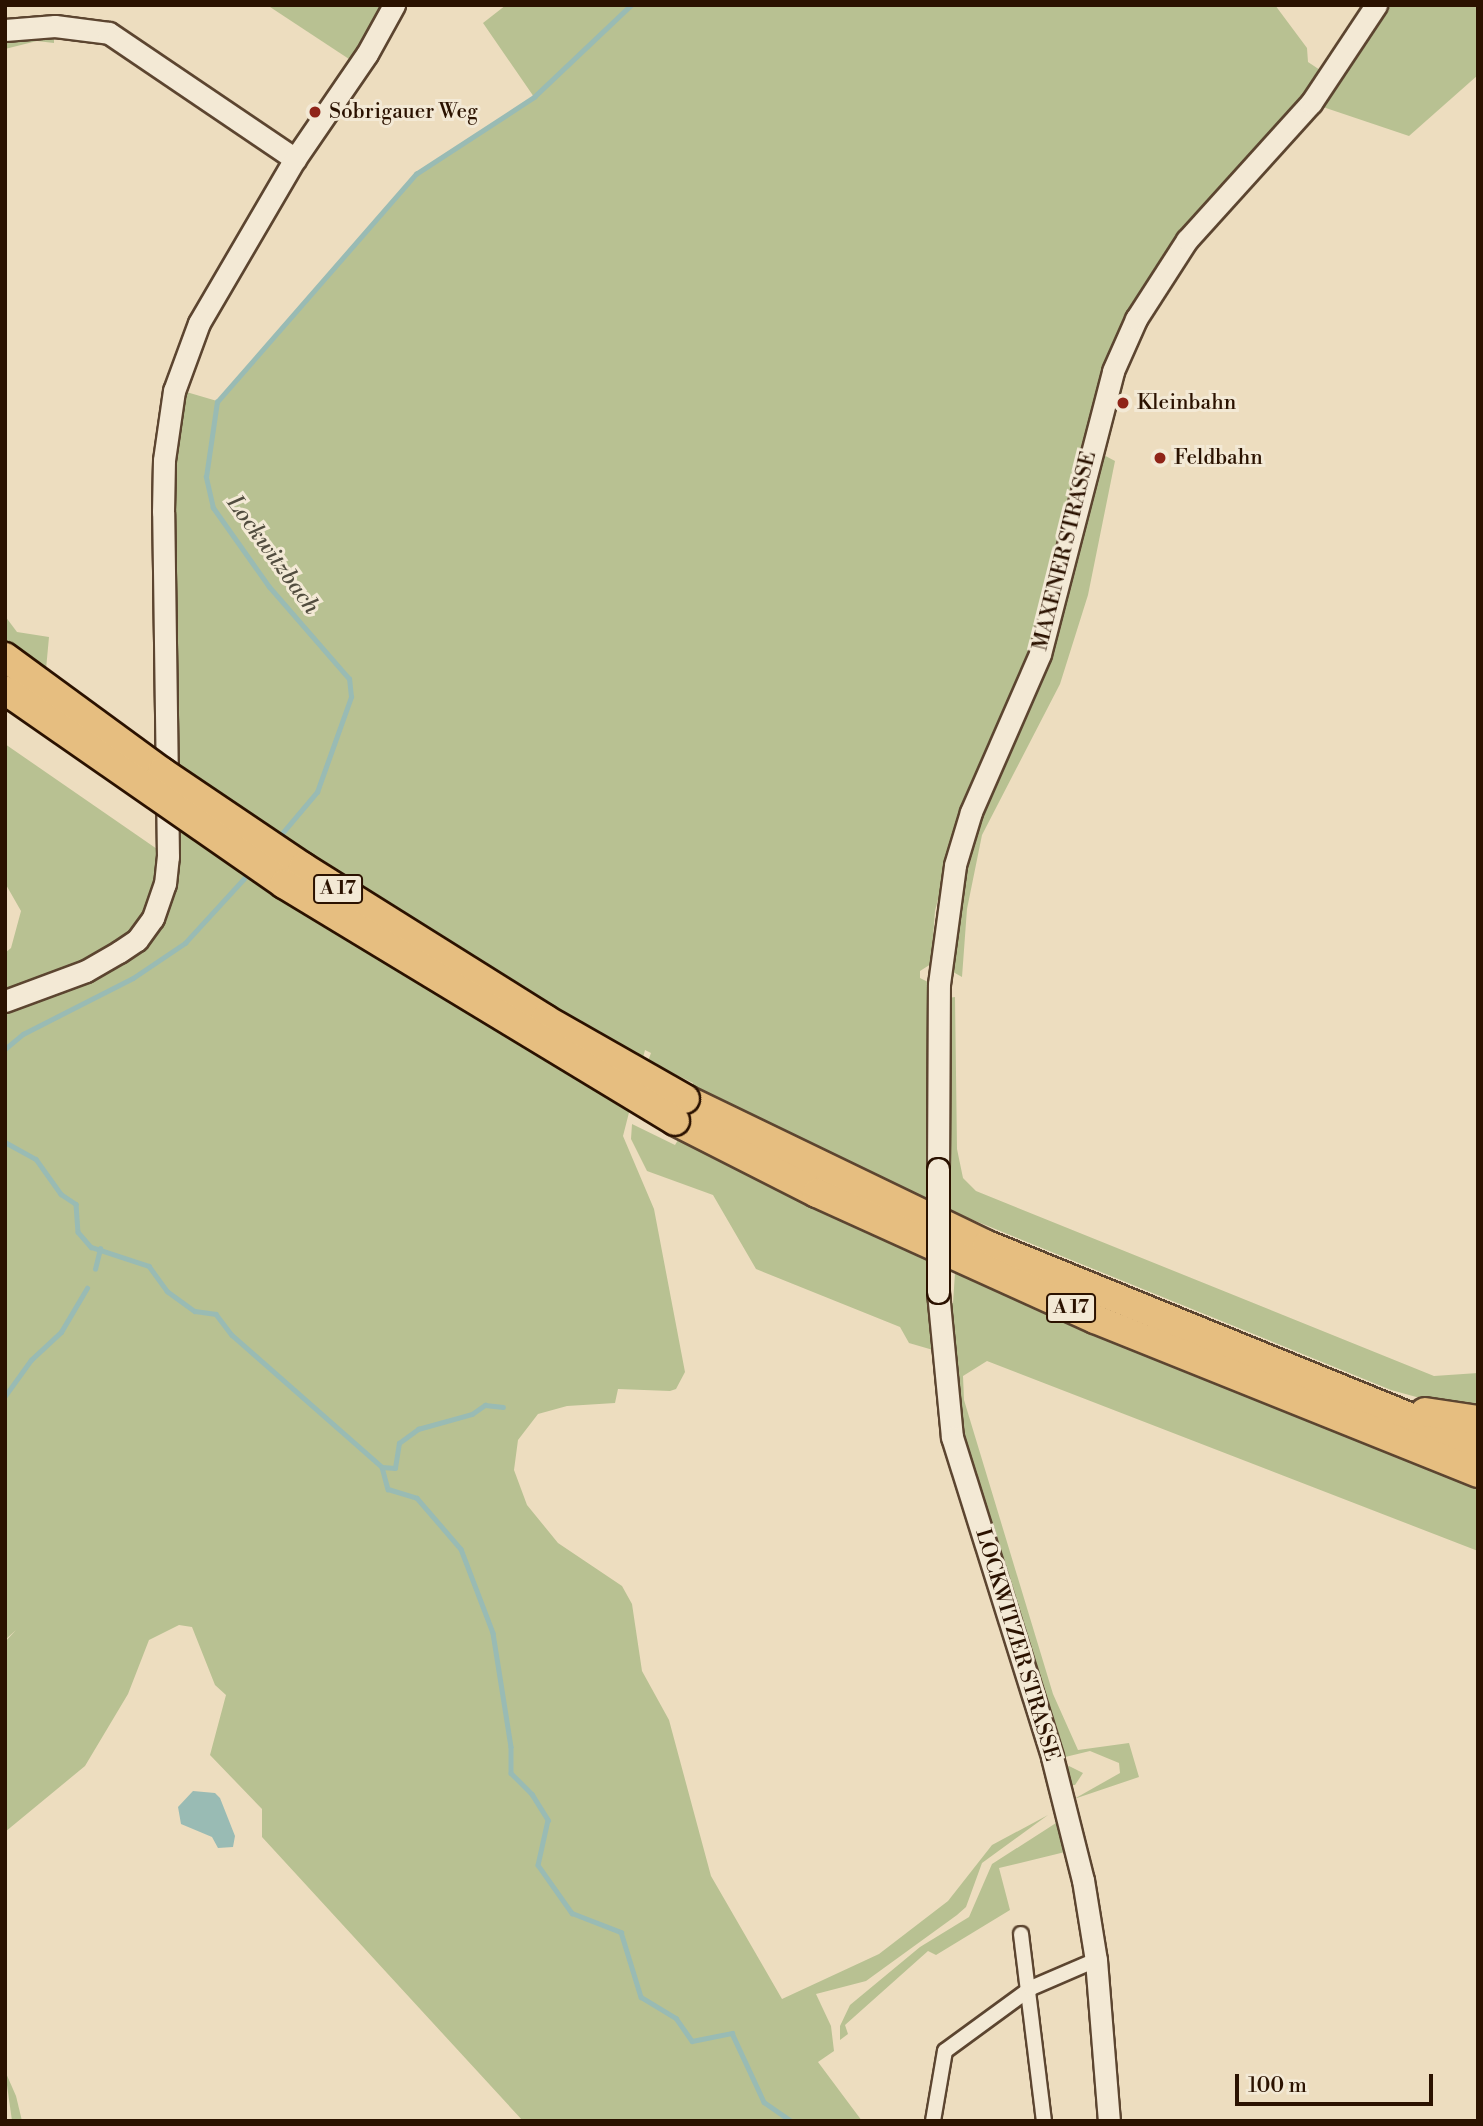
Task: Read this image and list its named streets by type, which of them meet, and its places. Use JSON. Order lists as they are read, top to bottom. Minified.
{"streets":{"highway":["A 17"],"street":["MAXENER STRASSE","LOCKWITZER STRASSE"]},"crossings":[["MAXENER STRASSE","LOCKWITZER STRASSE"]],"water":["Lockwitzbach"],"places":["Sobrigauer Weg","Kleinbahn","Feldbahn"],"scale_bar":"100 m"}
